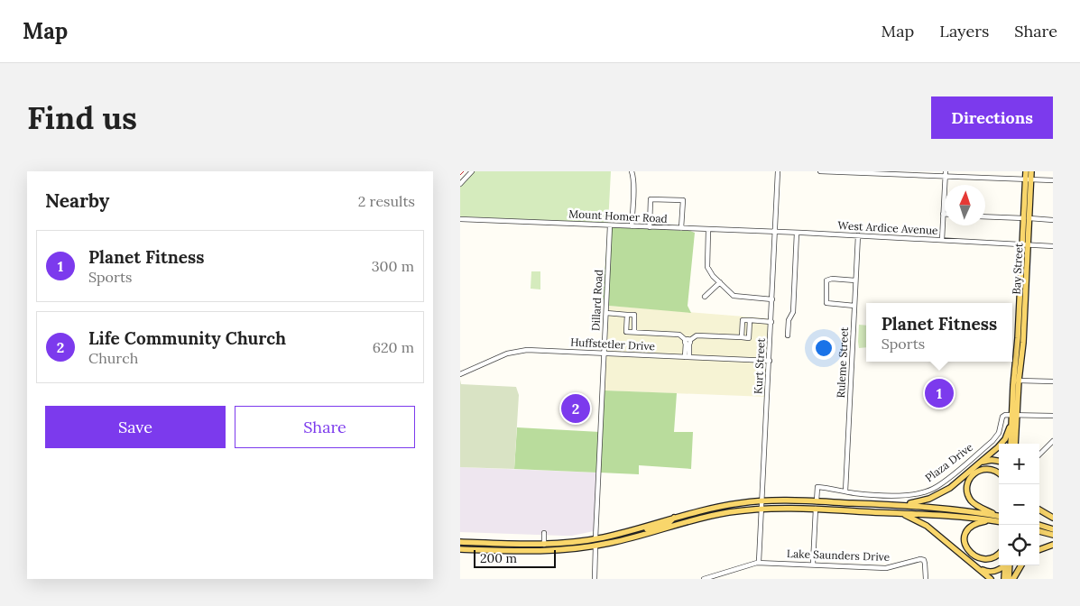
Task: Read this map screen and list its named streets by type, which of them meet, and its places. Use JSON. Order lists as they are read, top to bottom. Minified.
{"streets":{"main road":["Bay Street"],"street":["Mount Homer Road","West Ardice Avenue","Dillard Road","Huffstetler Drive","Ruleme Street","Kurt Street","Plaza Drive","Lake Saunders Drive"]},"crossings":[["Mount Homer Road","West Ardice Avenue"],["Mount Homer Road","Dillard Road"],["Mount Homer Road","Kurt Street"],["West Ardice Avenue","Bay Street"],["West Ardice Avenue","Ruleme Street"],["West Ardice Avenue","Kurt Street"],["Bay Street","Plaza Drive"],["Dillard Road","Huffstetler Drive"],["Huffstetler Drive","Kurt Street"],["Ruleme Street","Plaza Drive"],["Kurt Street","Lake Saunders Drive"]],"scale_bar":"200 m","north":"top","page":{"header":"Map","nav":["Map","Layers","Share"],"buttons":["Directions",["Save","Share"]],"title":"Find us","heading":["Nearby","2 results"],"list":[{"mark":"1","name":"Planet Fitness","note":"Sports","value":"300 m"},{"mark":"2","name":"Life Community Church","note":"Church","value":"620 m"}],"popup":["Planet Fitness","Sports"],"pins":["1","2"],"map_buttons":["+","−"],"scale":"200 m"}}
